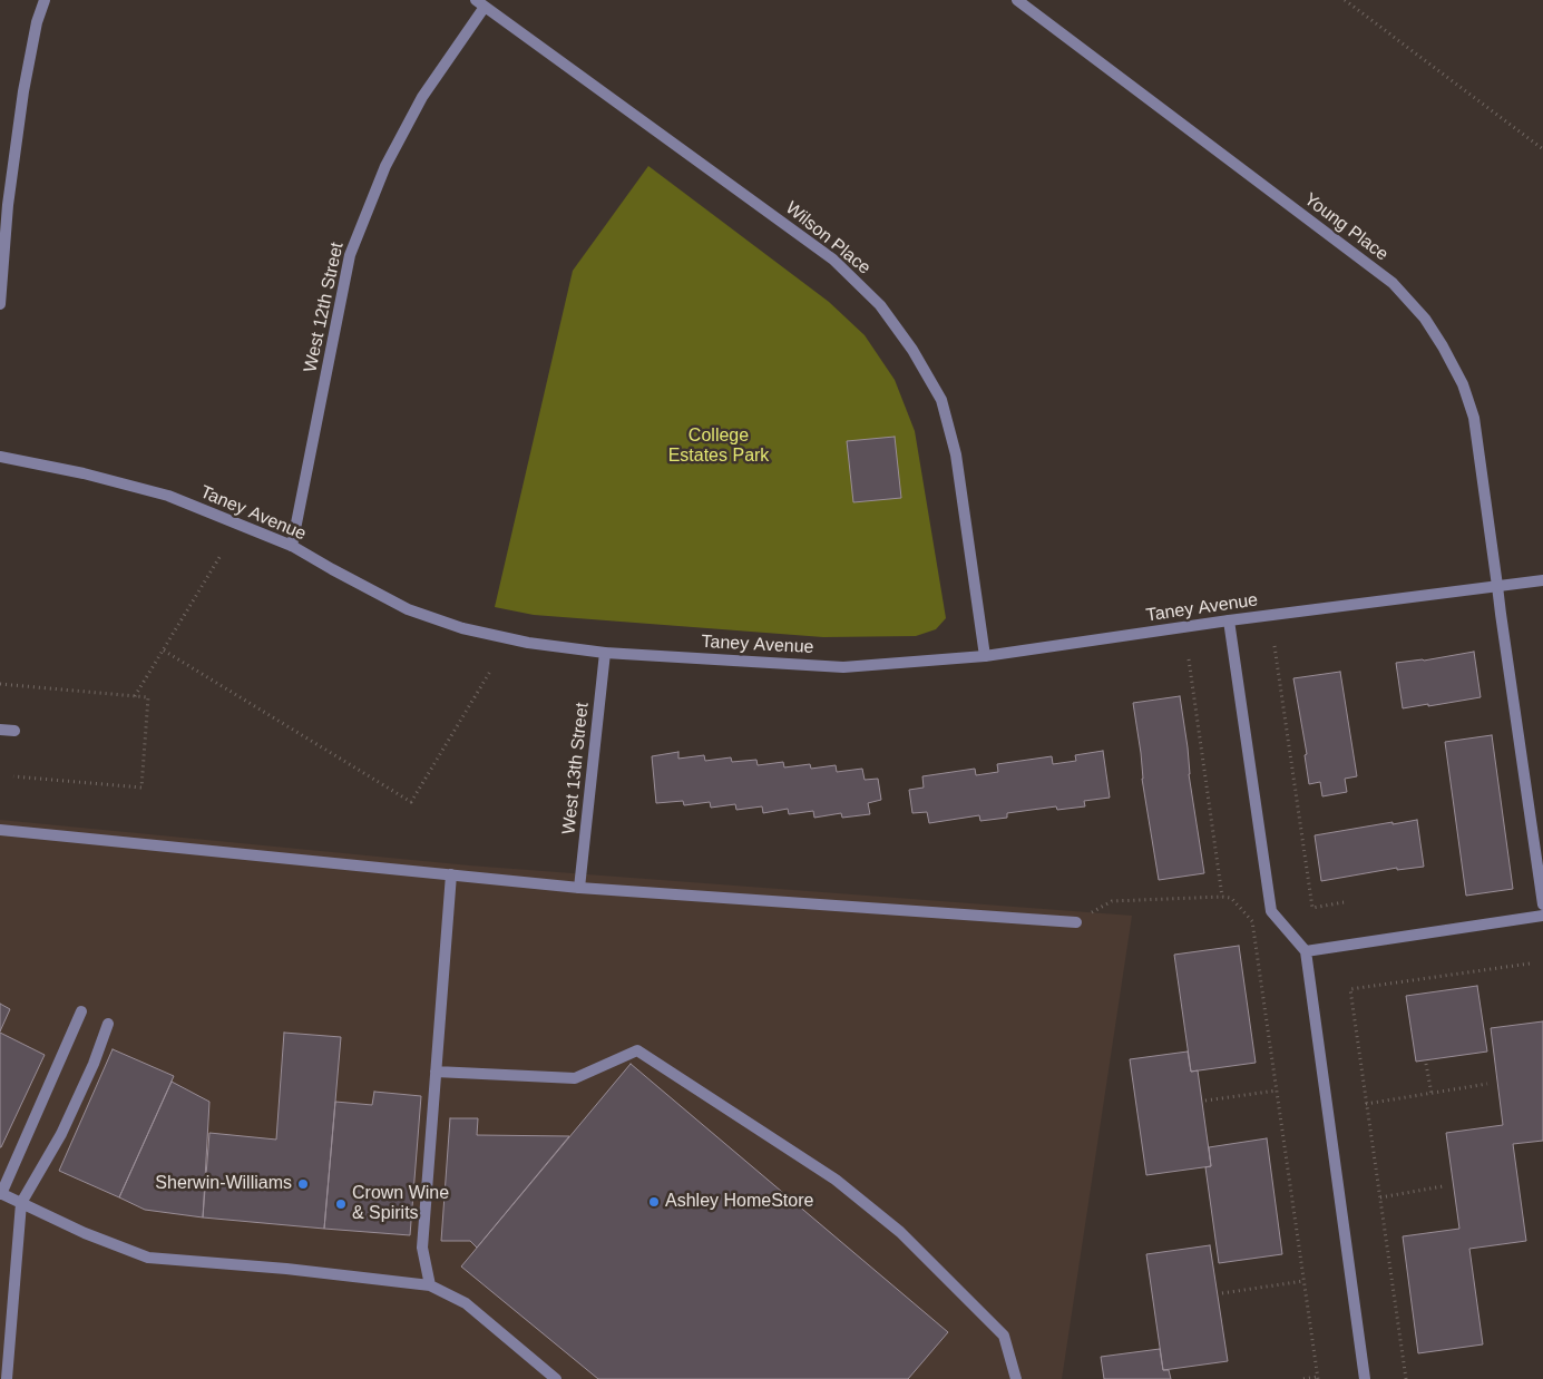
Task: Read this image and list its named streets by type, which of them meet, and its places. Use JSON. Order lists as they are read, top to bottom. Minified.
{"streets":{"street":["Young Place","Wilson Place","West 12th Street","Taney Avenue","West 13th Street"]},"crossings":[["Young Place","Taney Avenue"],["Wilson Place","West 12th Street"],["Wilson Place","Taney Avenue"],["West 12th Street","Taney Avenue"],["Taney Avenue","West 13th Street"]],"parks":["College Estates Park"],"places":["Sherwin-Williams","Ashley HomeStore","Crown Wine & Spirits"]}
